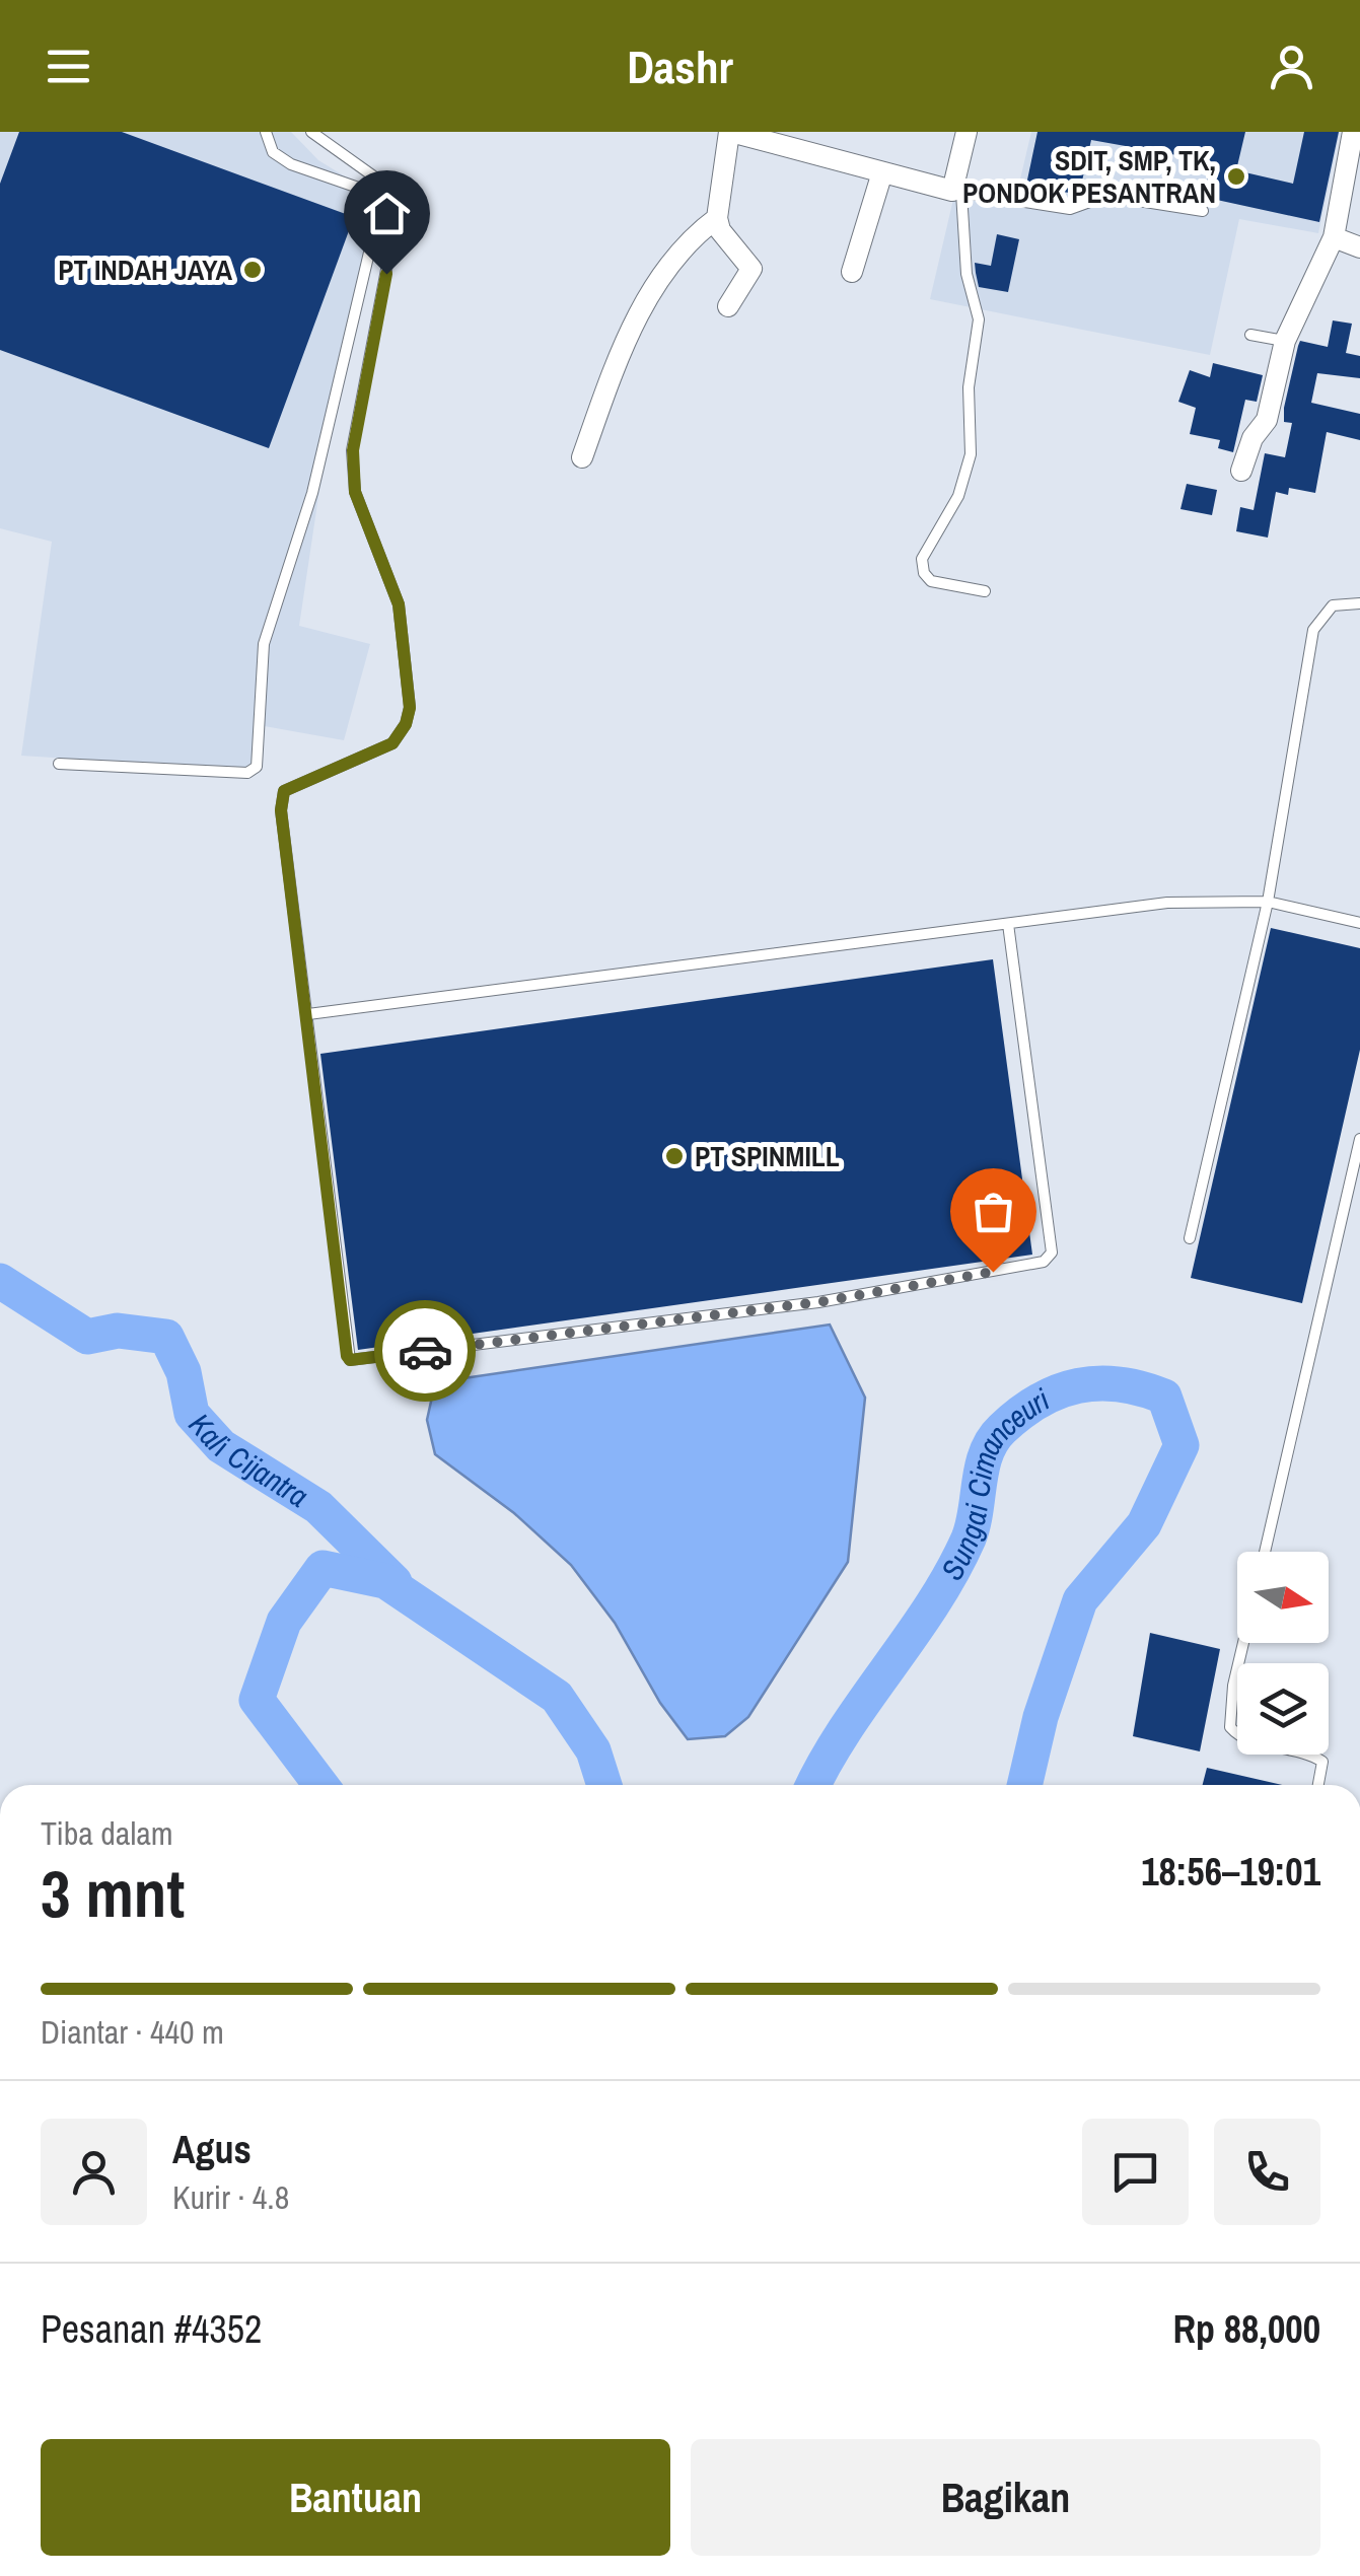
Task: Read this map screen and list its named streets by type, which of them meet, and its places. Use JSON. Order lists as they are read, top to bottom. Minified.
{"water":["Kali Cijantra","Sungai Cimanceuri"],"places":["SDIT, SMP, TK, PONDOK PESANTRAN","PT INDAH JAYA","PT SPINMILL"],"north":"right","page":{"header":"Dashr","heading":["3 mnt","Tiba dalam","18:56–19:01"],"panel":["Agus","Kurir · 4.8","Pesanan #4352","Rp 88,000"],"bar":"Diantar · 440 m","buttons":["Bantuan","Bagikan"]}}
